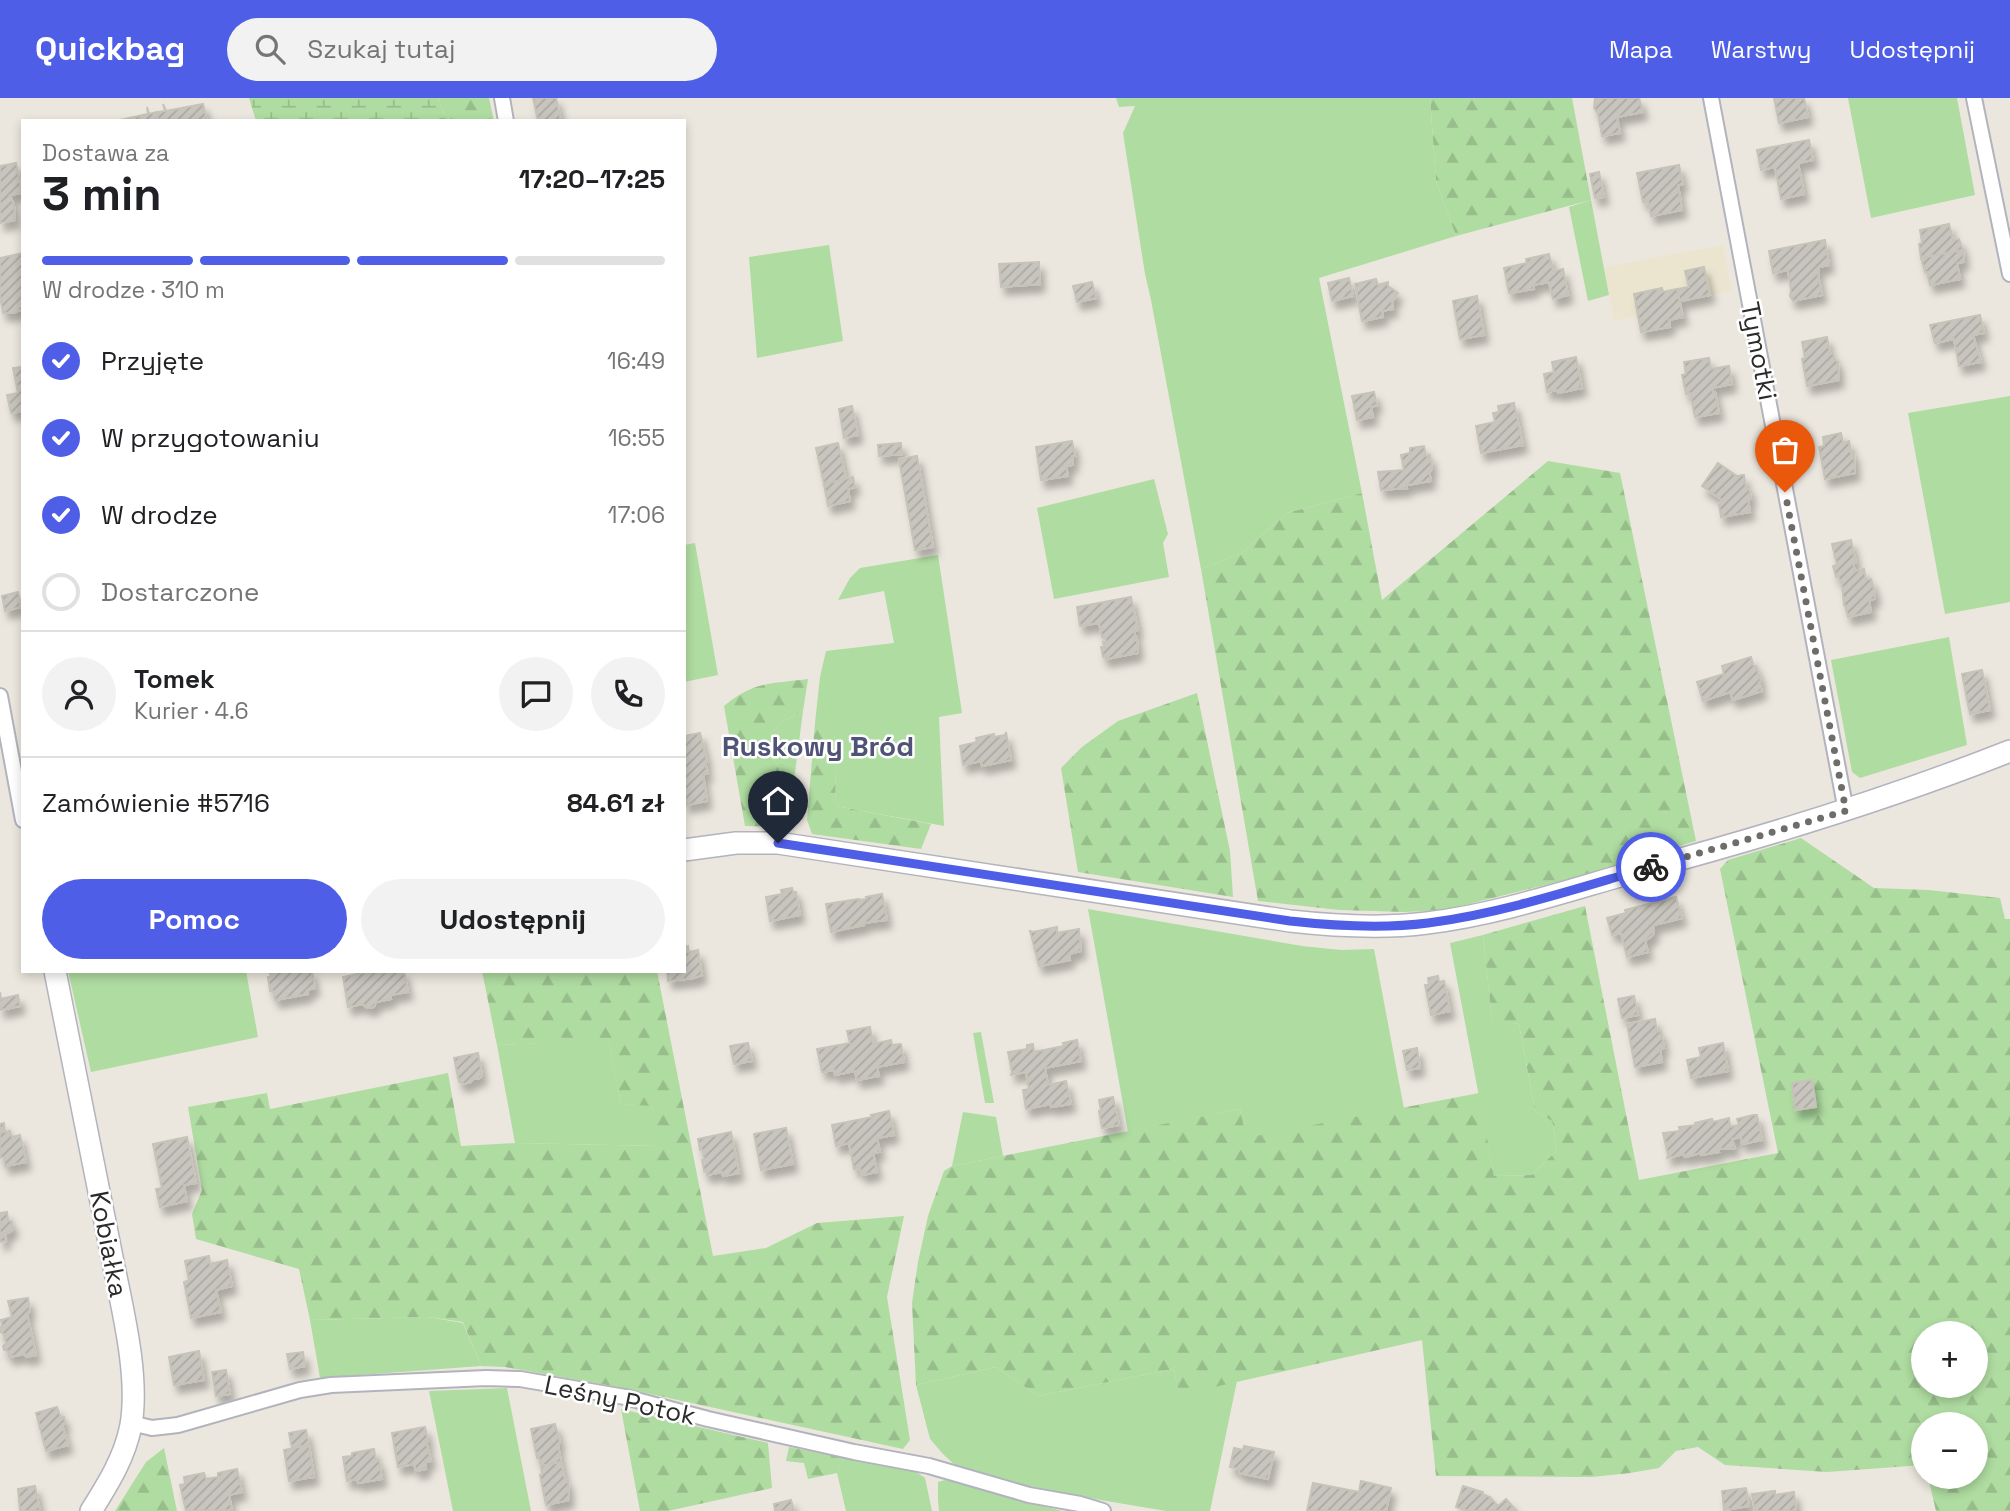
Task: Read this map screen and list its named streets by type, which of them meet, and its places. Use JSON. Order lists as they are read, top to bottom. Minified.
{"streets":{"street":["Tymotki","Kobiałka","Leśny Potok"]},"crossings":[["Kobiałka","Leśny Potok"]],"districts":["Ruskowy Bród"],"page":{"header":"Quickbag","search":"Szukaj tutaj","nav":["Mapa","Warstwy","Udostępnij"],"heading":["3 min","Dostawa za","17:20–17:25"],"panel":["Tomek","Kurier · 4.6","Zamówienie #5716","84.61 zł"],"bar":"W drodze · 310 m","list":[["Przyjęte","16:49"],["W przygotowaniu","16:55"],["W drodze","17:06"],"Dostarczone"],"buttons":["Pomoc","Udostępnij"],"map_buttons":["+","−"]}}
